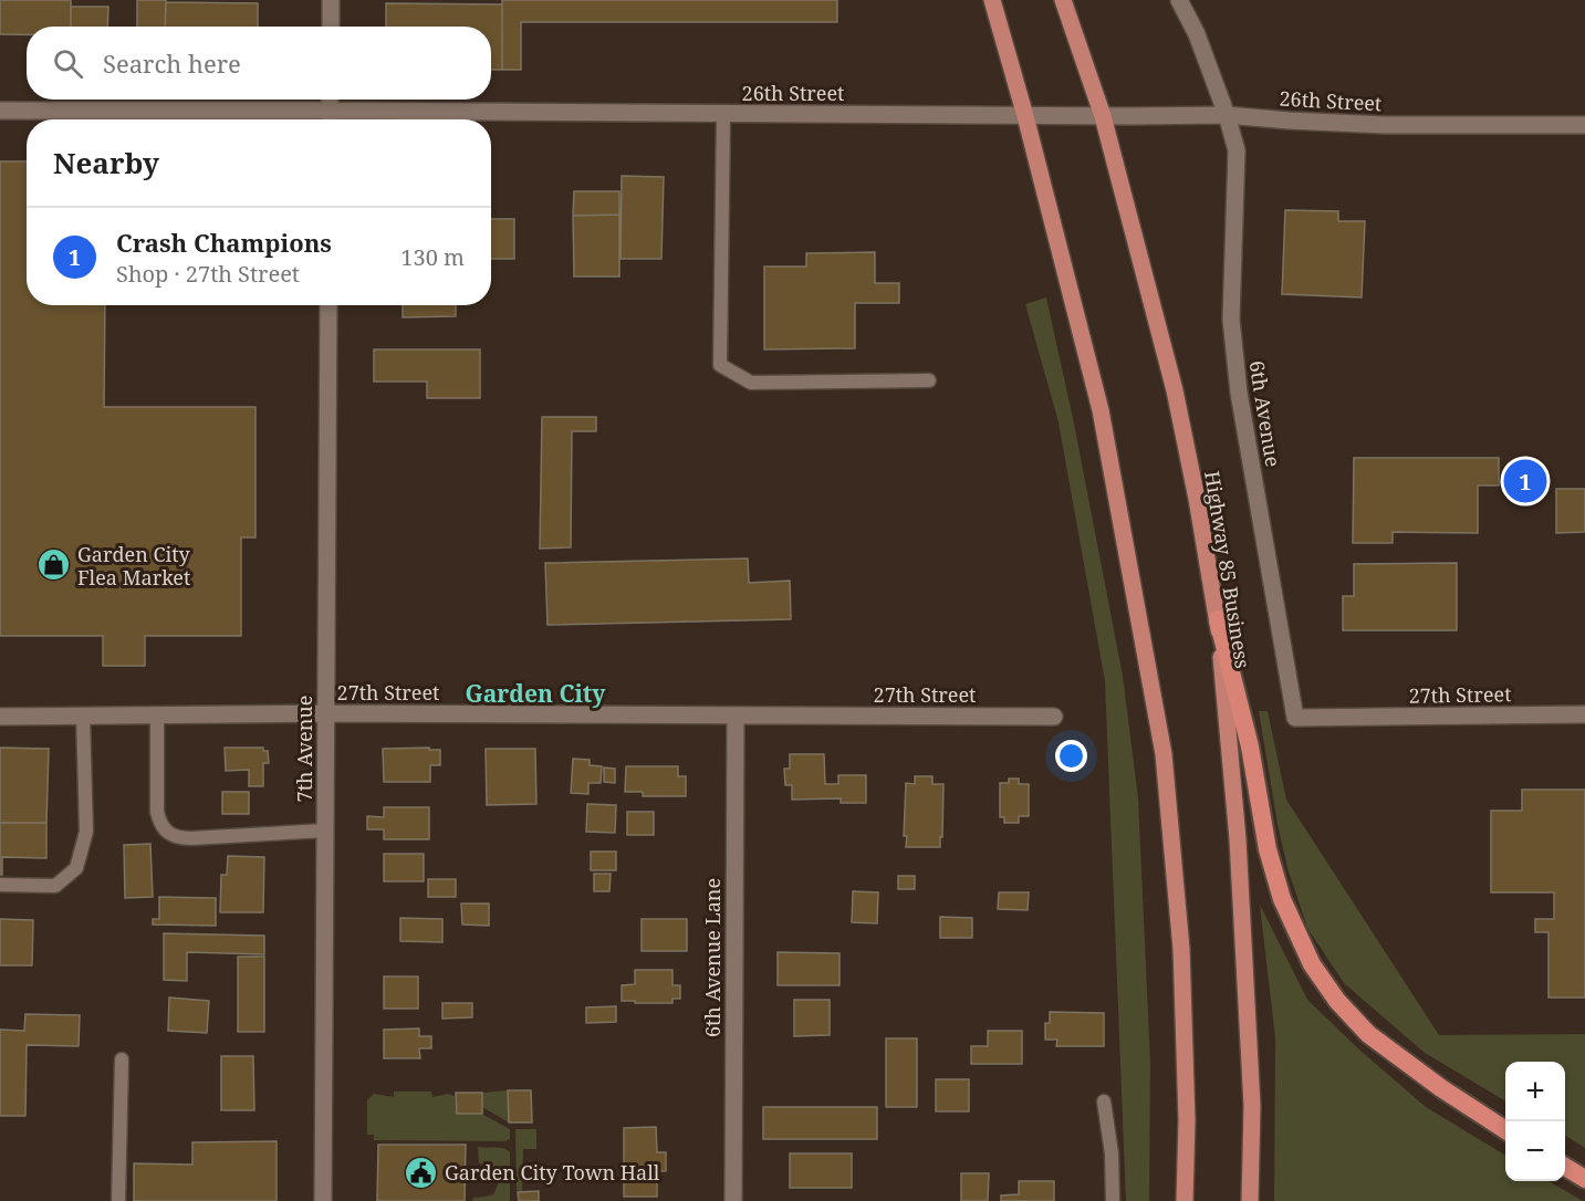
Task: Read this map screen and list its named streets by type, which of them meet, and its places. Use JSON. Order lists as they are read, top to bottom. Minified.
{"streets":{"main road":["Highway 85 Business"],"street":["26th Street","6th Avenue","27th Street","7th Avenue","6th Avenue Lane"]},"crossings":[["26th Street","6th Avenue"],["26th Street","Highway 85 Business"],["6th Avenue","27th Street"],["27th Street","7th Avenue"],["27th Street","6th Avenue Lane"]],"districts":["Garden City"],"places":{"shop":["Garden City Flea Market"],"public building":["Garden City Town Hall"]},"page":{"search":"Search here","heading":"Nearby","list":[{"mark":"1","name":"Crash Champions","note":"Shop · 27th Street","value":"130 m"}],"pins":"1","map_buttons":["+","−"]}}
